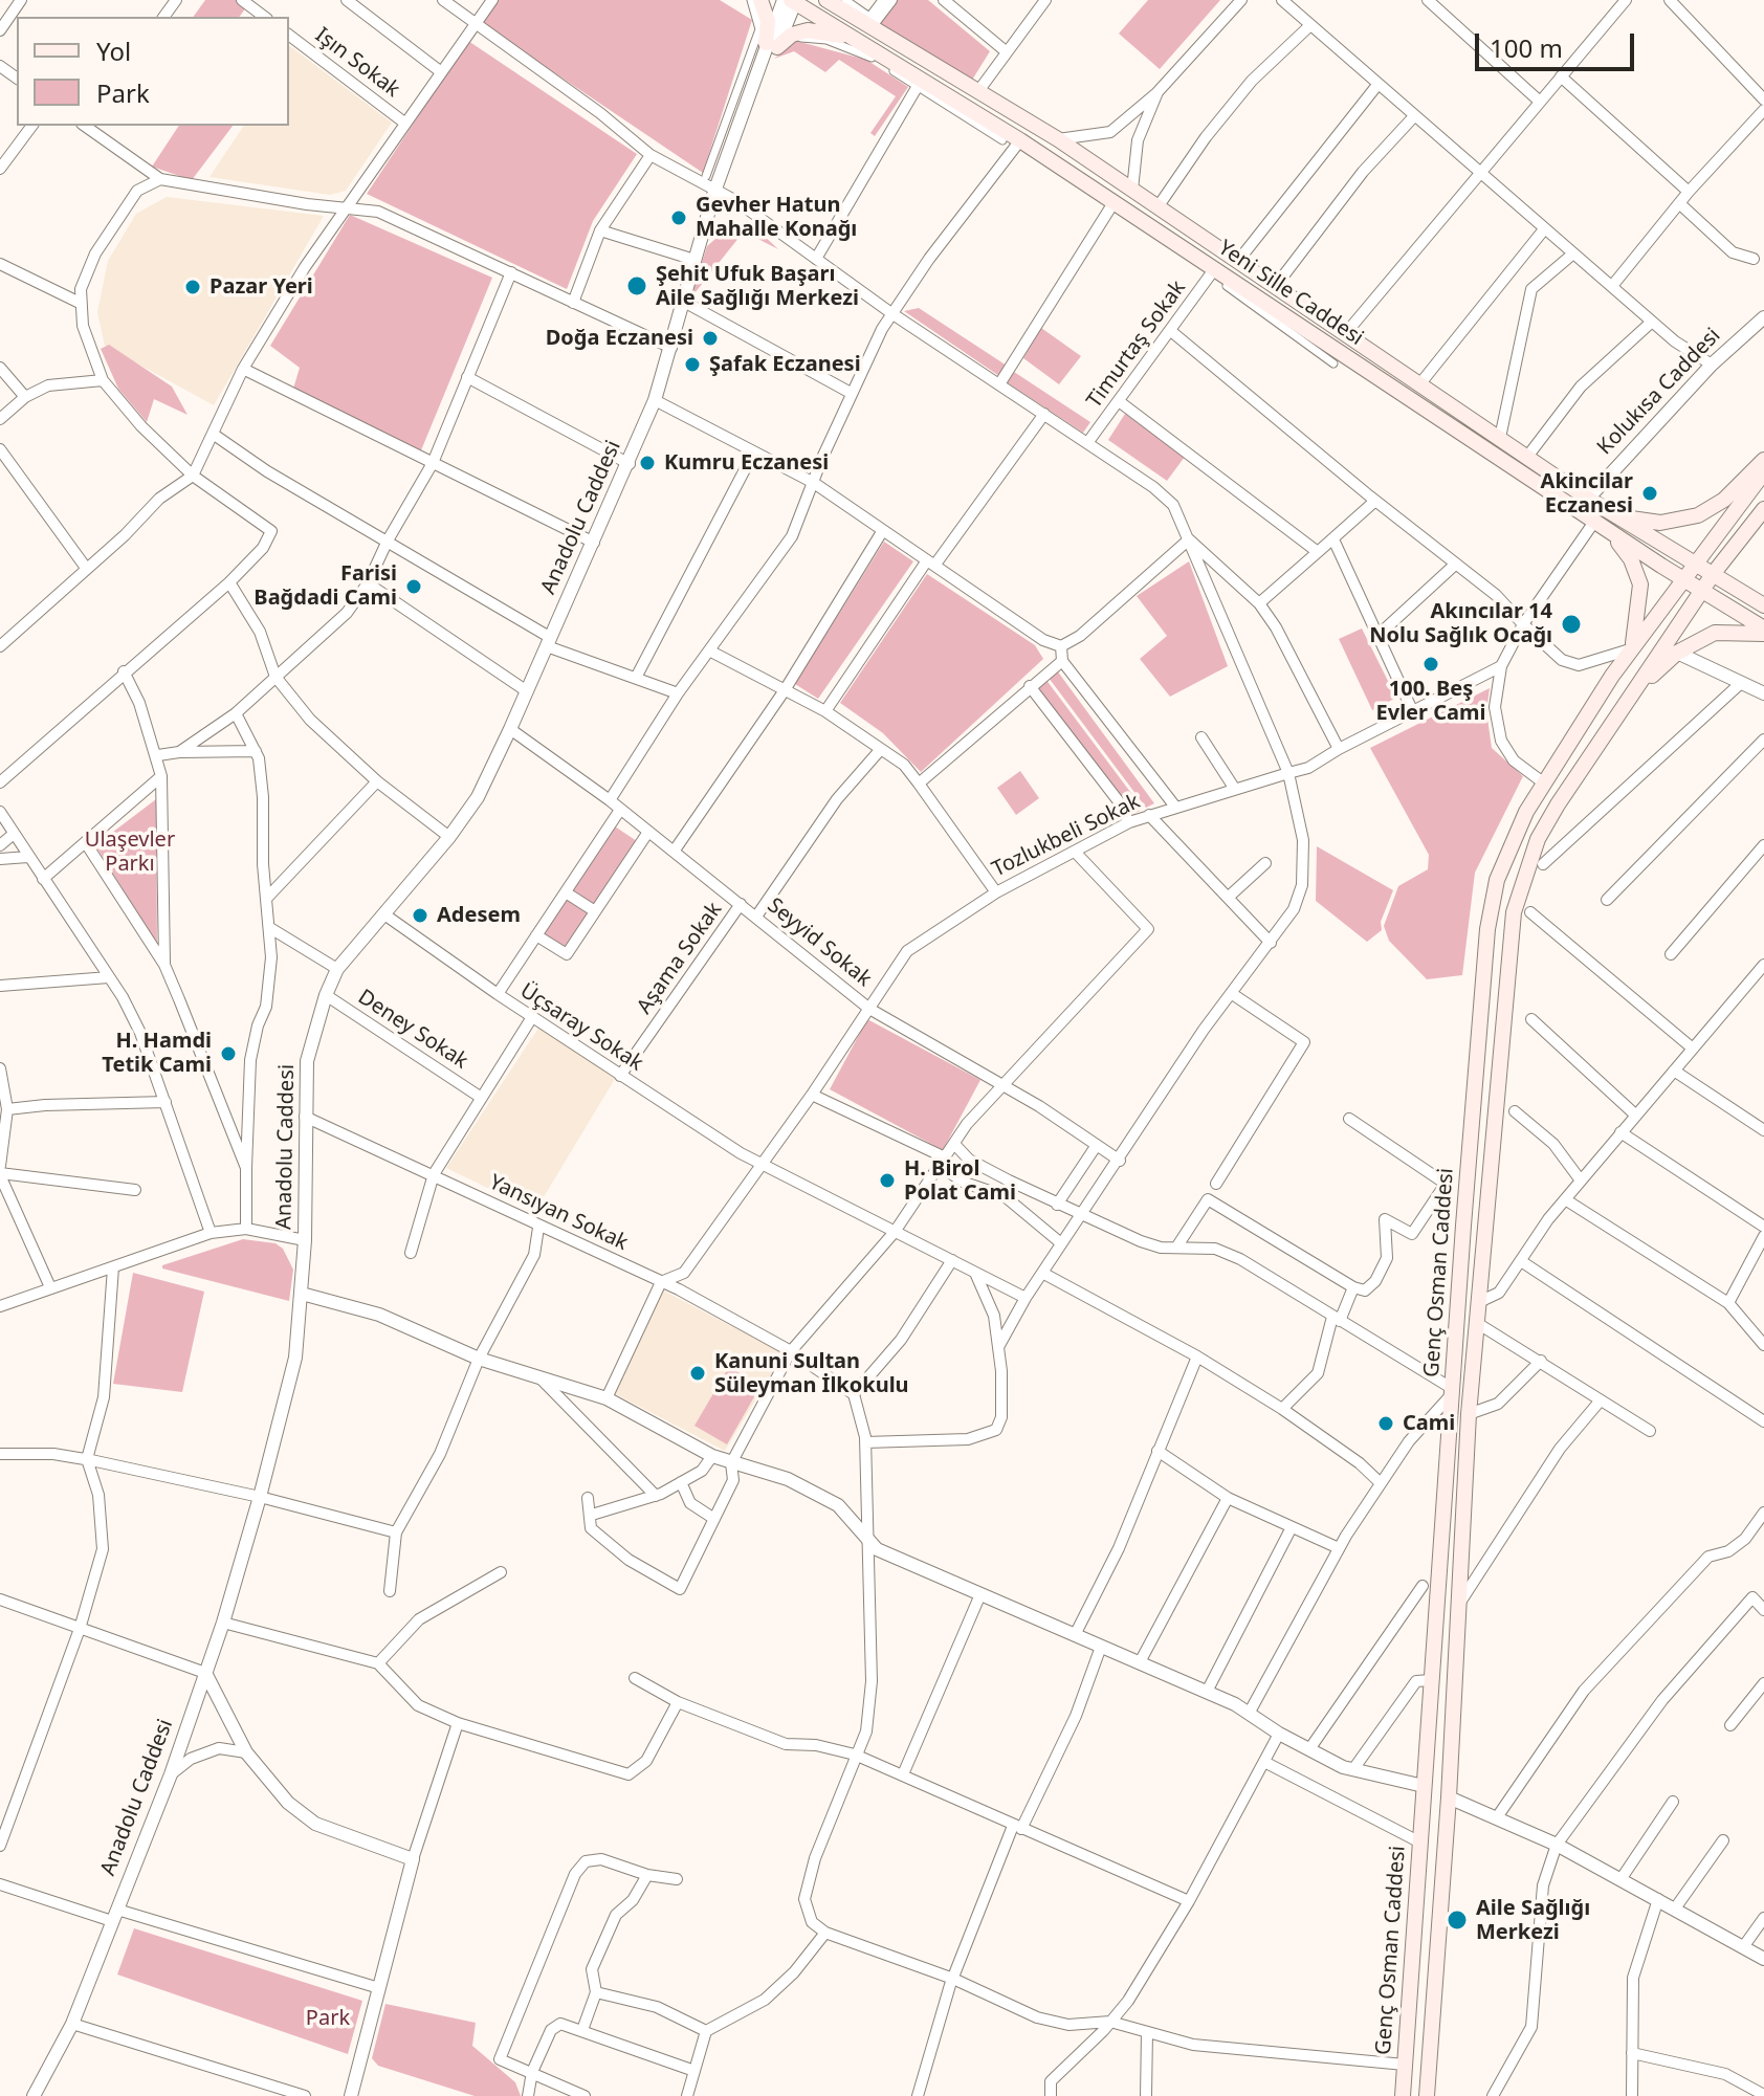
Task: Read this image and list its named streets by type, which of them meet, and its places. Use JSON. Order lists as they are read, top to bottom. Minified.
{"streets":{"main road":["Yeni Sille Caddesi","Genç Osman Caddesi"],"street":["Işın Sokak","Timurtaş Sokak","Kolukısa Caddesi","Anadolu Caddesi","Tozlukbeli Sokak","Seyyid Sokak","Aşama Sokak","Üçsaray Sokak","Deney Sokak","Yansıyan Sokak"]},"crossings":[["Yeni Sille Caddesi","Timurtaş Sokak"],["Yeni Sille Caddesi","Kolukısa Caddesi"],["Yeni Sille Caddesi","Anadolu Caddesi"],["Yeni Sille Caddesi","Genç Osman Caddesi"],["Anadolu Caddesi","Seyyid Sokak"],["Anadolu Caddesi","Üçsaray Sokak"],["Anadolu Caddesi","Deney Sokak"],["Anadolu Caddesi","Yansıyan Sokak"],["Tozlukbeli Sokak","Seyyid Sokak"],["Tozlukbeli Sokak","Üçsaray Sokak"],["Tozlukbeli Sokak","Yansıyan Sokak"],["Seyyid Sokak","Aşama Sokak"],["Aşama Sokak","Üçsaray Sokak"]],"parks":["Ulaşevler Parkı","Park"],"places":["Gevher Hatun Mahalle Konağı","Şehit Ufuk Başarı Aile Sağlığı Merkezi","Pazar Yeri","Doğa Eczanesi","Şafak Eczanesi","Kumru Eczanesi","Akincilar Eczanesi","Farisi Bağdadi Cami","Akıncılar 14 Nolu Sağlık Ocağı","100. Beş Evler Cami","Adesem","H. Hamdi Tetik Cami","H. Birol Polat Cami","Kanuni Sultan Süleyman İlkokulu","Cami","Aile Sağlığı Merkezi"],"legend":["Yol","Park"],"scale_bar":"100 m"}
